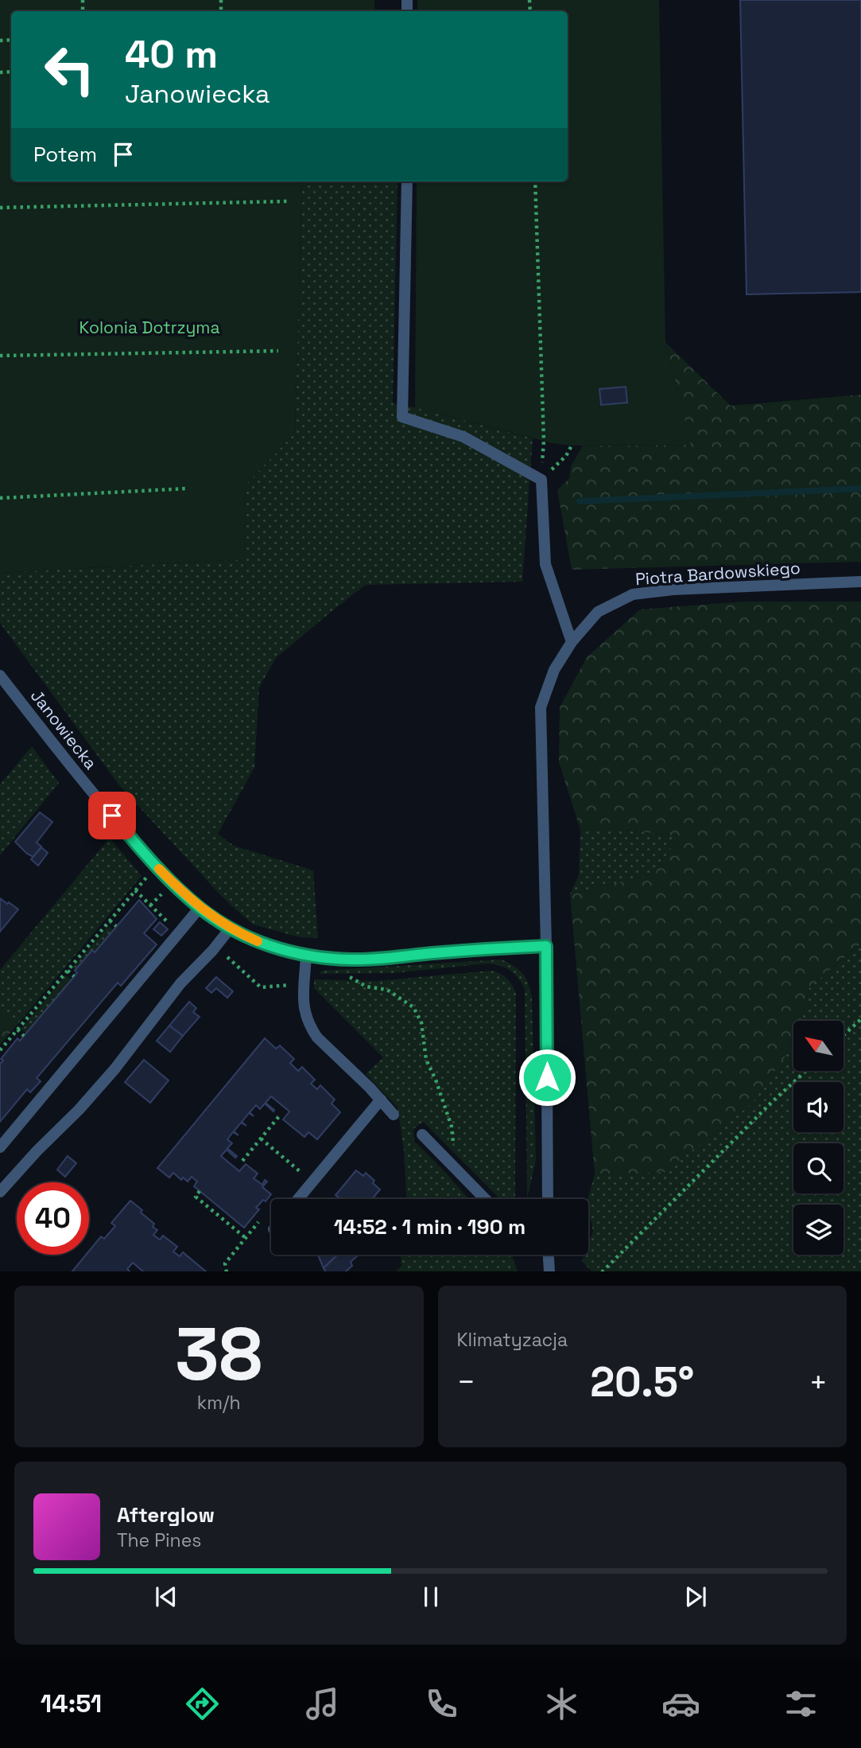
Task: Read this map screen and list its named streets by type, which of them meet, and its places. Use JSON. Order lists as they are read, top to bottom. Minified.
{"streets":{"street":["Piotra Bardowskiego","Janowiecka"]},"crossings":[["Piotra Bardowskiego","Janowiecka"]],"parks":["Kolonia Dotrzyma"],"north":"top left","page":{"turn":["40 m","Janowiecka"],"then":"Potem","limit":"40","trip":"14:52 · 1 min · 190 m","tile":[["38","km/h"],"Klimatyzacja"],"heat":["−","20.5°","+"],"song":["Afterglow","The Pines"],"tabs":"14:51"}}
